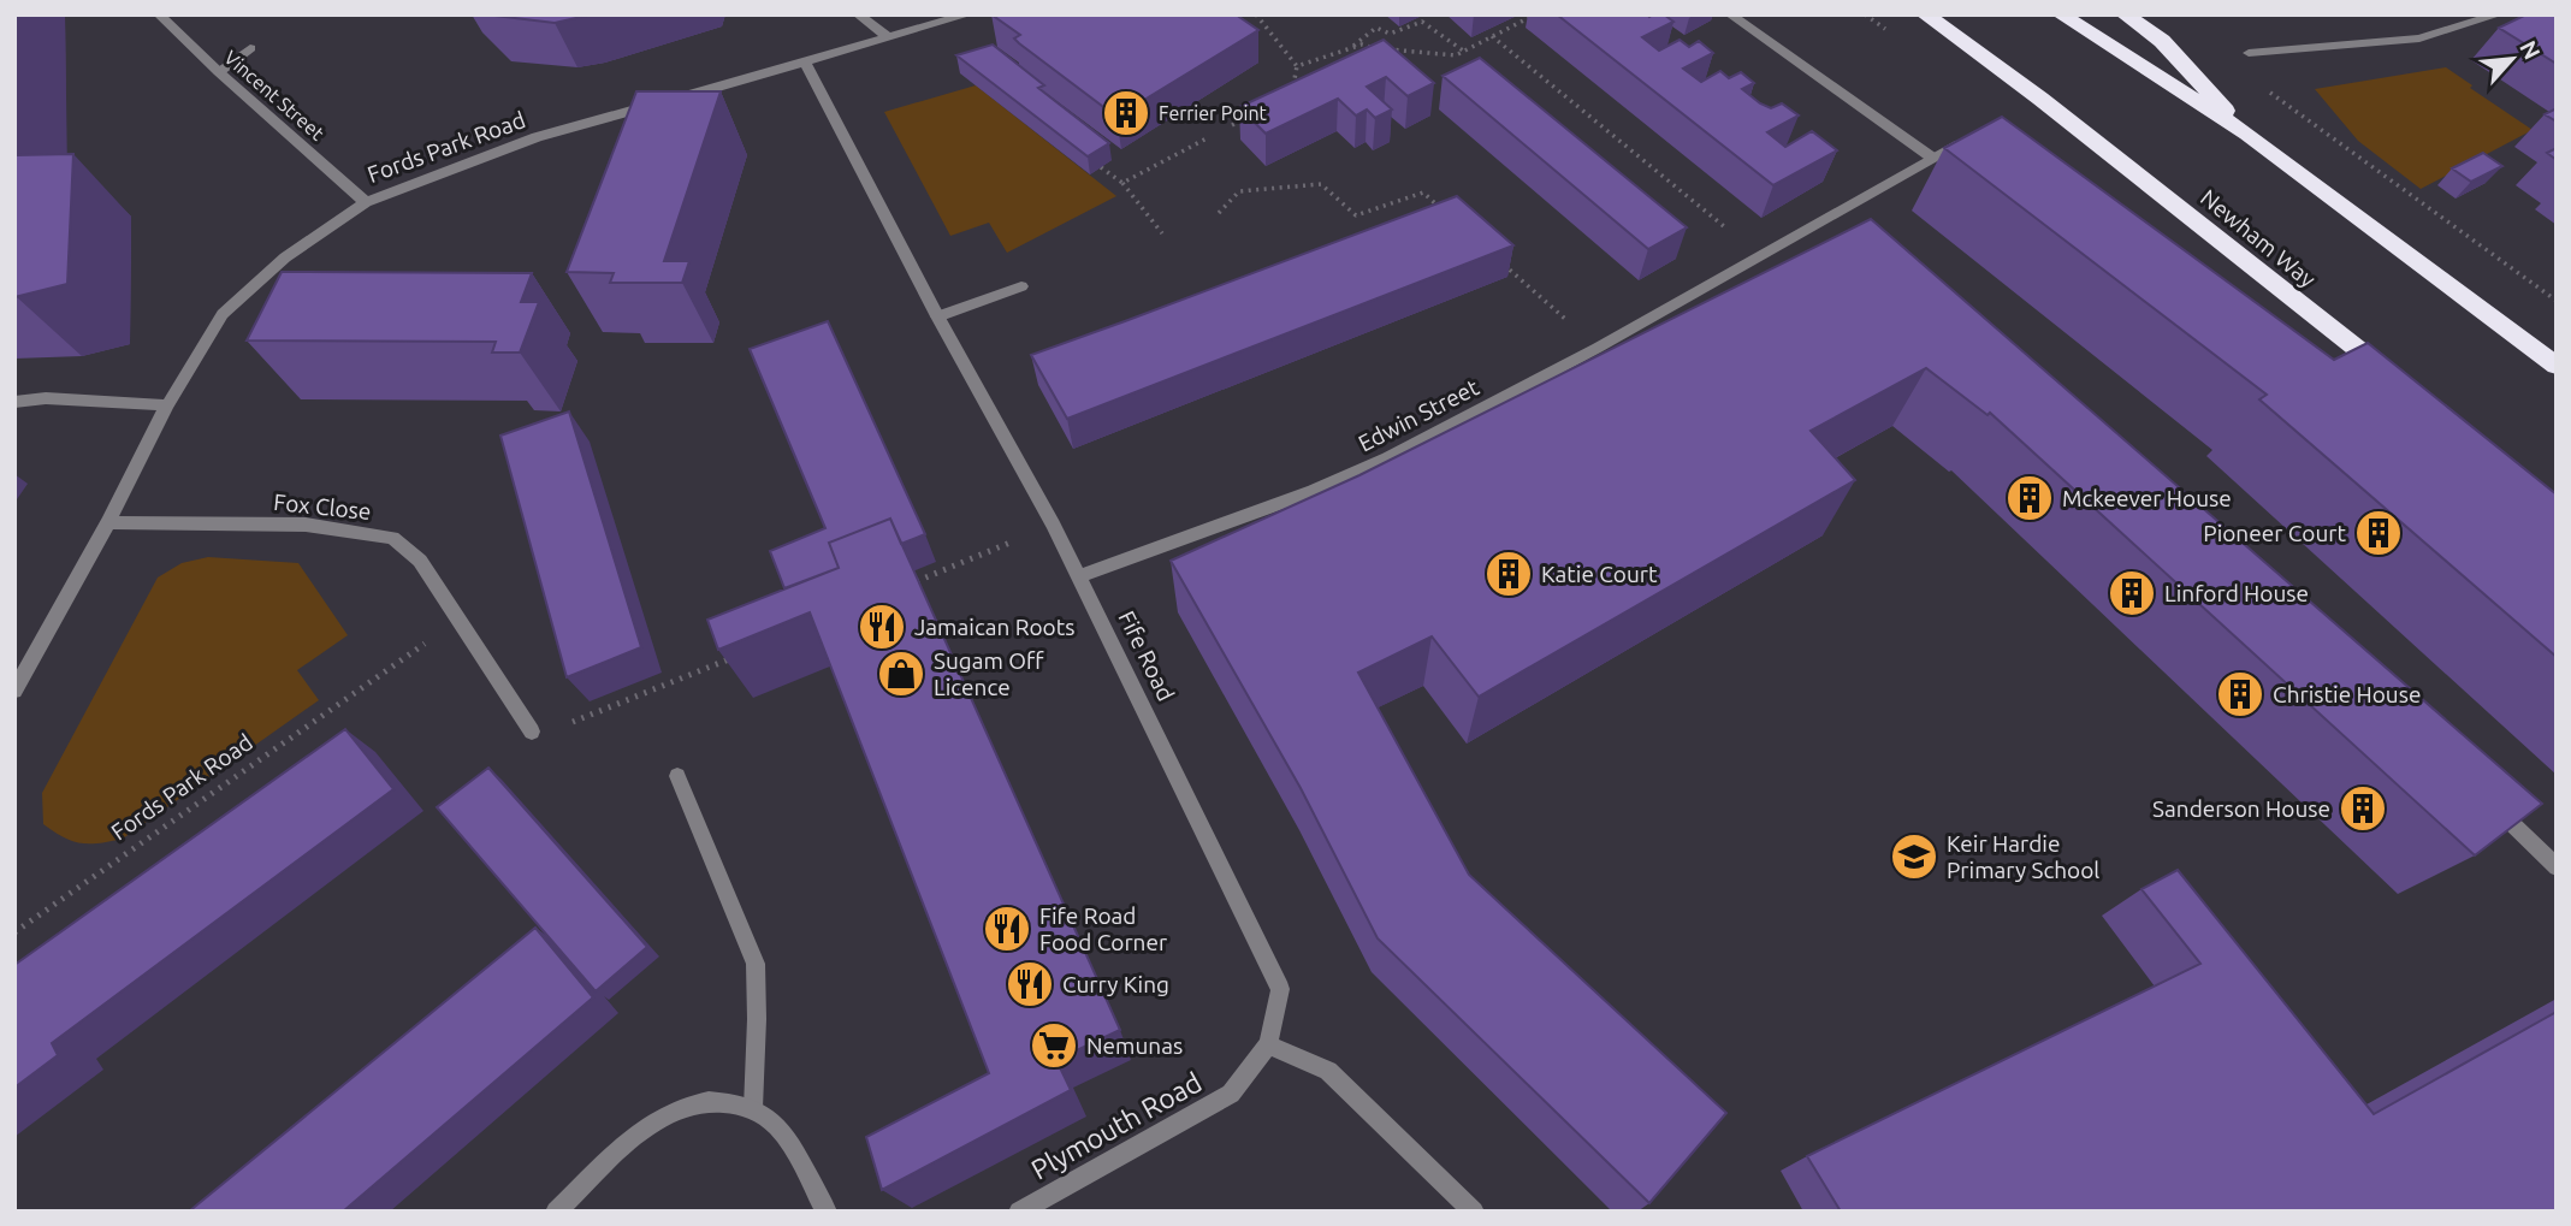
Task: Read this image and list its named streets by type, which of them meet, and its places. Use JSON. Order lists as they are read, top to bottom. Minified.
{"streets":{"highway":["Newham Way"],"street":["Vincent Street","Fords Park Road","Edwin Street","Fox Close","Fife Road","Plymouth Road"]},"crossings":[["Vincent Street","Fords Park Road"],["Fords Park Road","Fox Close"],["Fords Park Road","Fife Road"],["Edwin Street","Fife Road"],["Fife Road","Plymouth Road"]],"places":{"building":["Ferrier Point","Mckeever House","Pioneer Court","Katie Court","Linford House","Christie House","Sanderson House"],"restaurant":["Jamaican Roots","Fife Road Food Corner","Curry King"],"shop":["Sugam Off Licence"],"school or university":["Keir Hardie Primary School"],"supermarket":["Nemunas"]},"north":"top right"}
